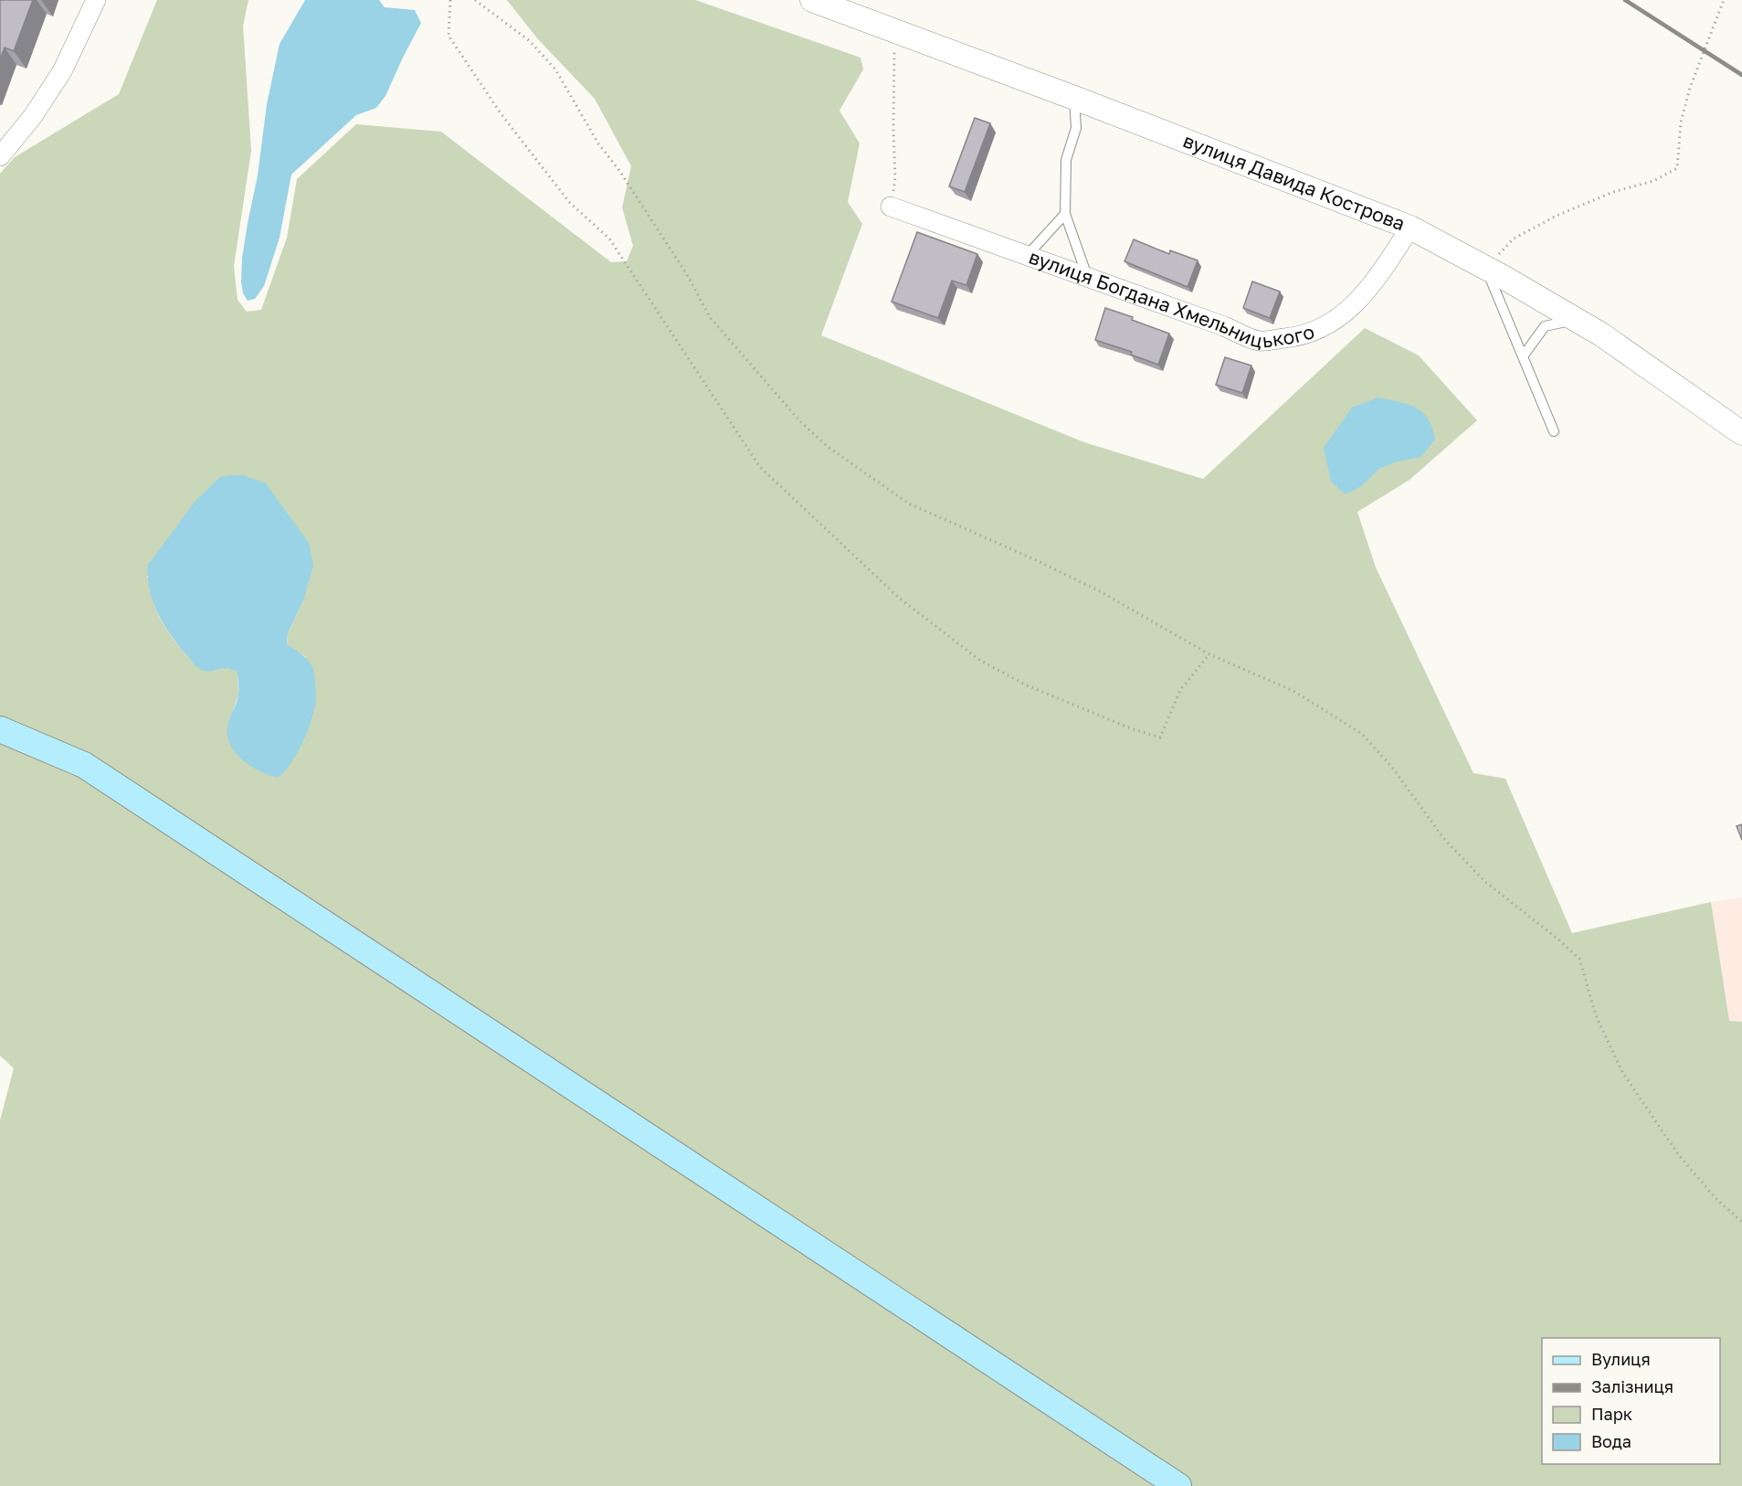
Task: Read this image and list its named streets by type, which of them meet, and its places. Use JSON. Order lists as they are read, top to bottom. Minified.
{"streets":{"street":["вулиця Давида Кострова","вулиця Богдана Хмельницького"]},"crossings":[["вулиця Давида Кострова","вулиця Богдана Хмельницького"]],"legend":["Вулиця","Залізниця","Парк","Вода"]}
